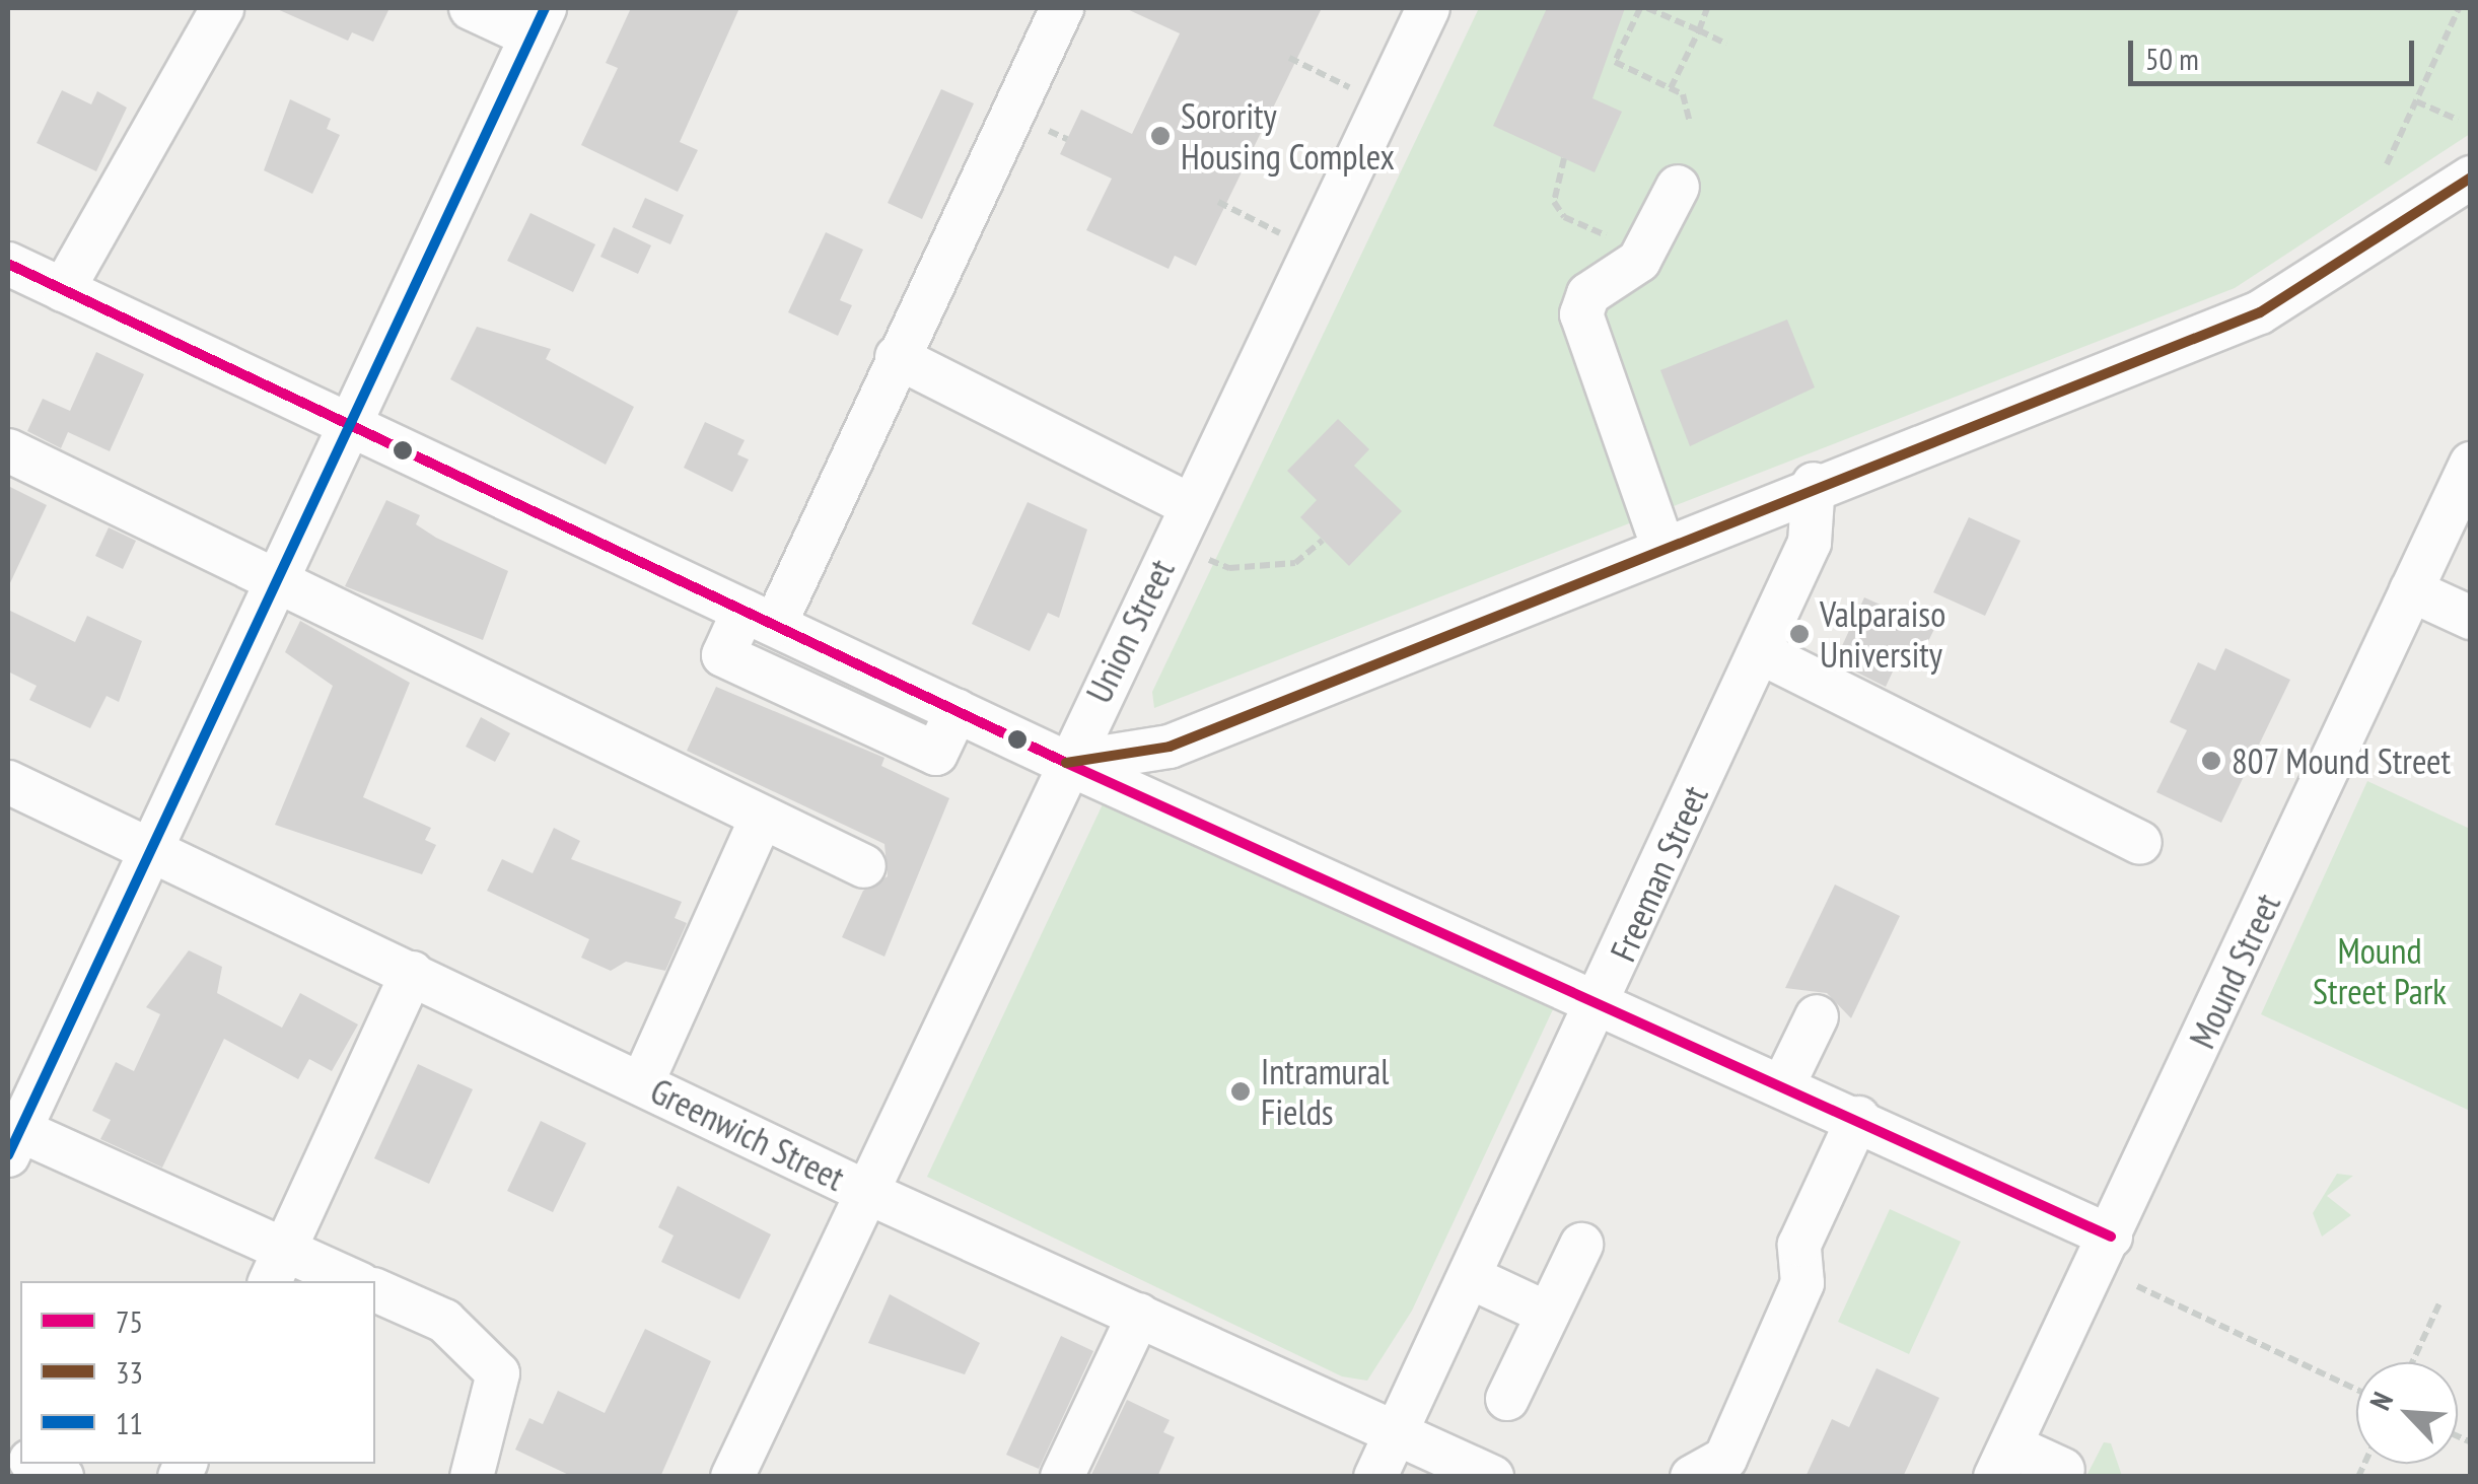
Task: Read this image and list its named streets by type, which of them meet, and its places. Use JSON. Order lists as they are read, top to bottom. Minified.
{"streets":{"street":["Union Street","Freeman Street","Mound Street","Greenwich Street"]},"crossings":[["Union Street","Greenwich Street"],["Freeman Street","Greenwich Street"]],"parks":["Mound Street Park"],"places":["Sorority Housing Complex","Valparaiso University","807 Mound Street","Intramural Fields"],"lines":["transit line 11","transit line 33","transit line 75"],"legend":["75","33","11"],"scale_bar":"50 m","north":"top left"}
